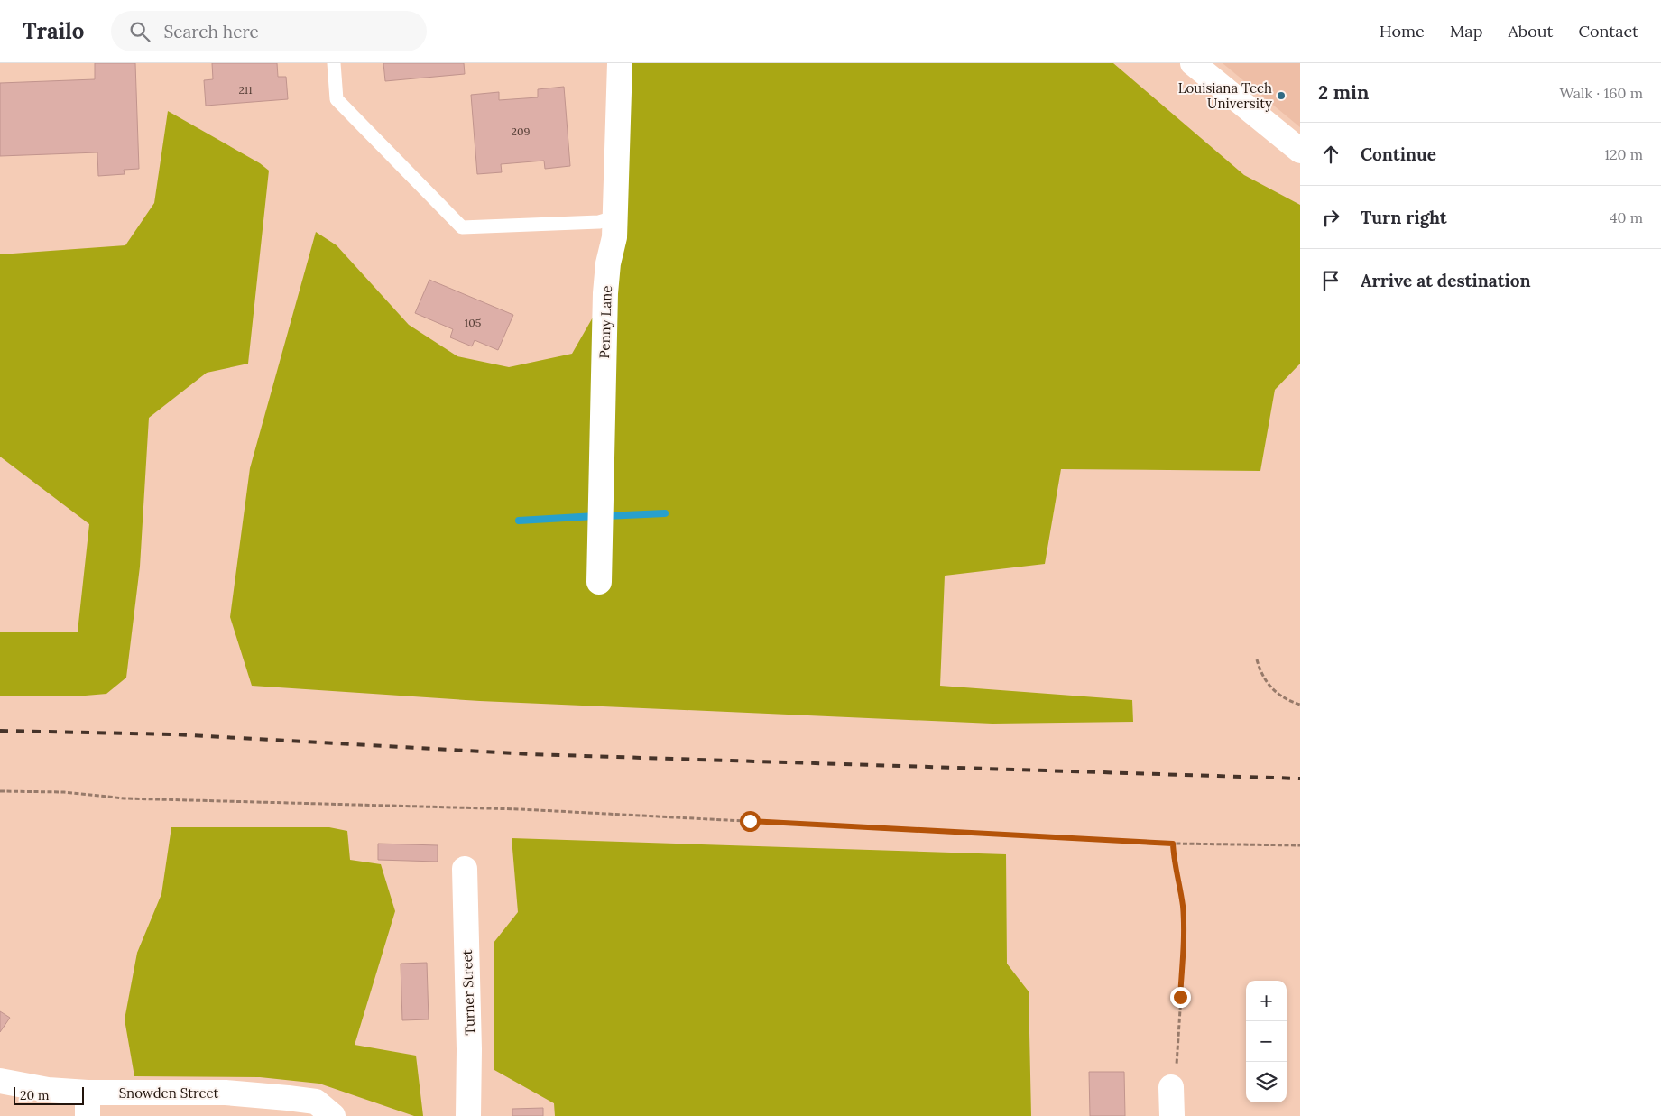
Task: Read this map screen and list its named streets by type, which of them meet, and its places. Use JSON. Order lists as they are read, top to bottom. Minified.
{"streets":{"street":["Penny Lane","Turner Street","Snowden Street"]},"places":["Louisiana Tech University"],"house_numbers":["211","209","105"],"scale_bar":"20 m","page":{"header":"Trailo","search":"Search here","nav":["Home","Map","About","Contact"],"heading":["2 min","Walk · 160 m"],"list":[["Continue","120 m"],["Turn right","40 m"],"Arrive at destination"],"map_buttons":["+","−"],"scale":"20 m"}}
